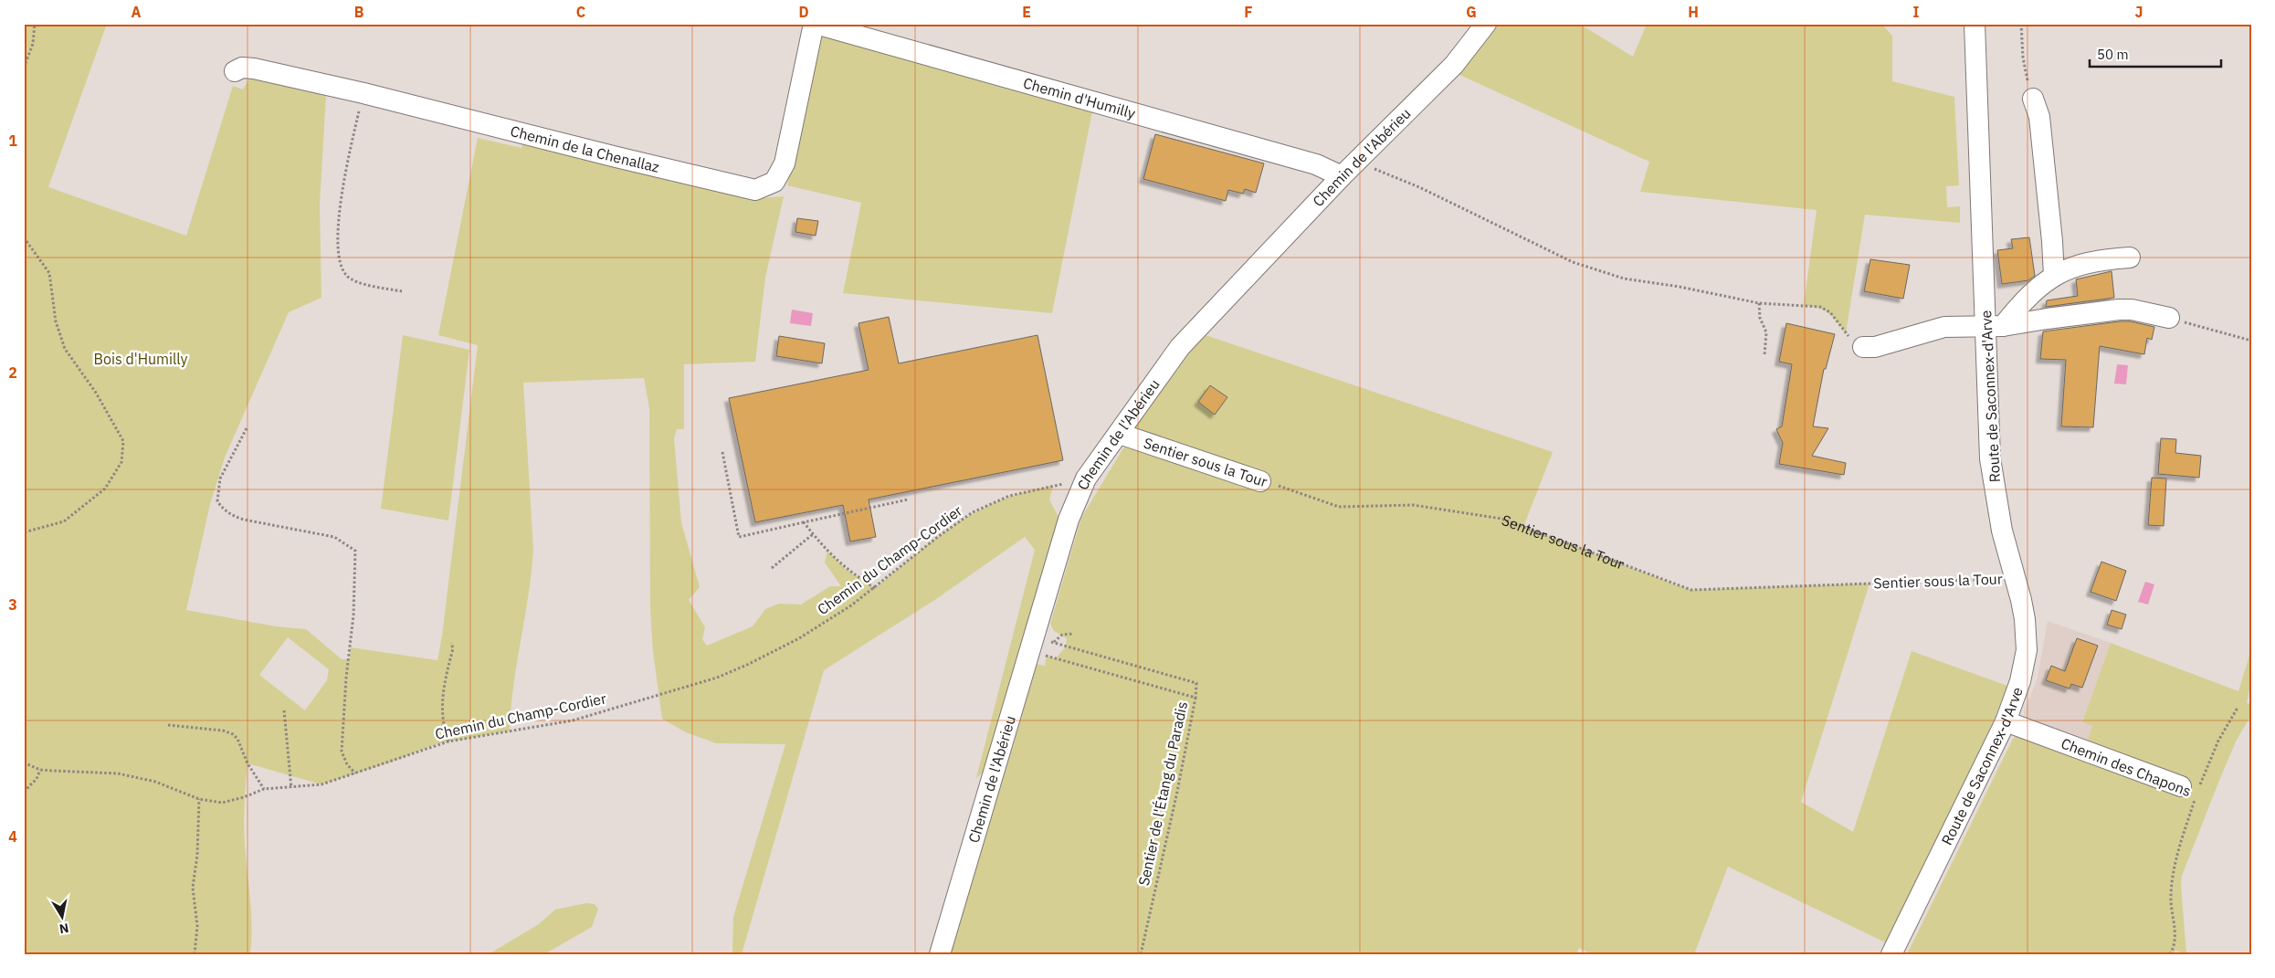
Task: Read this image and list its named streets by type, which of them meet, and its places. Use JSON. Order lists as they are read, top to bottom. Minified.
{"streets":{"street":["Chemin d'Humilly","Chemin de la Chenallaz","Chemin de l'Abérieu","Route de Saconnex-d'Arve","Sentier sous la Tour","Chemin des Chapons"],"path":["Chemin du Champ-Cordier","Sentier de l'Étang du Paradis"]},"crossings":[["Chemin d'Humilly","Chemin de la Chenallaz"],["Chemin d'Humilly","Chemin de l'Abérieu"],["Chemin de l'Abérieu","Sentier sous la Tour"],["Chemin de l'Abérieu","Chemin du Champ-Cordier"],["Chemin de l'Abérieu","Sentier de l'Étang du Paradis"],["Route de Saconnex-d'Arve","Sentier sous la Tour"],["Route de Saconnex-d'Arve","Chemin des Chapons"]],"parks":["Bois d'Humilly"],"scale_bar":"50 m","north":"bottom","grid":{"columns":["A","B","C","D","E","F","G","H","I","J"],"rows":["1","2","3","4"]}}
